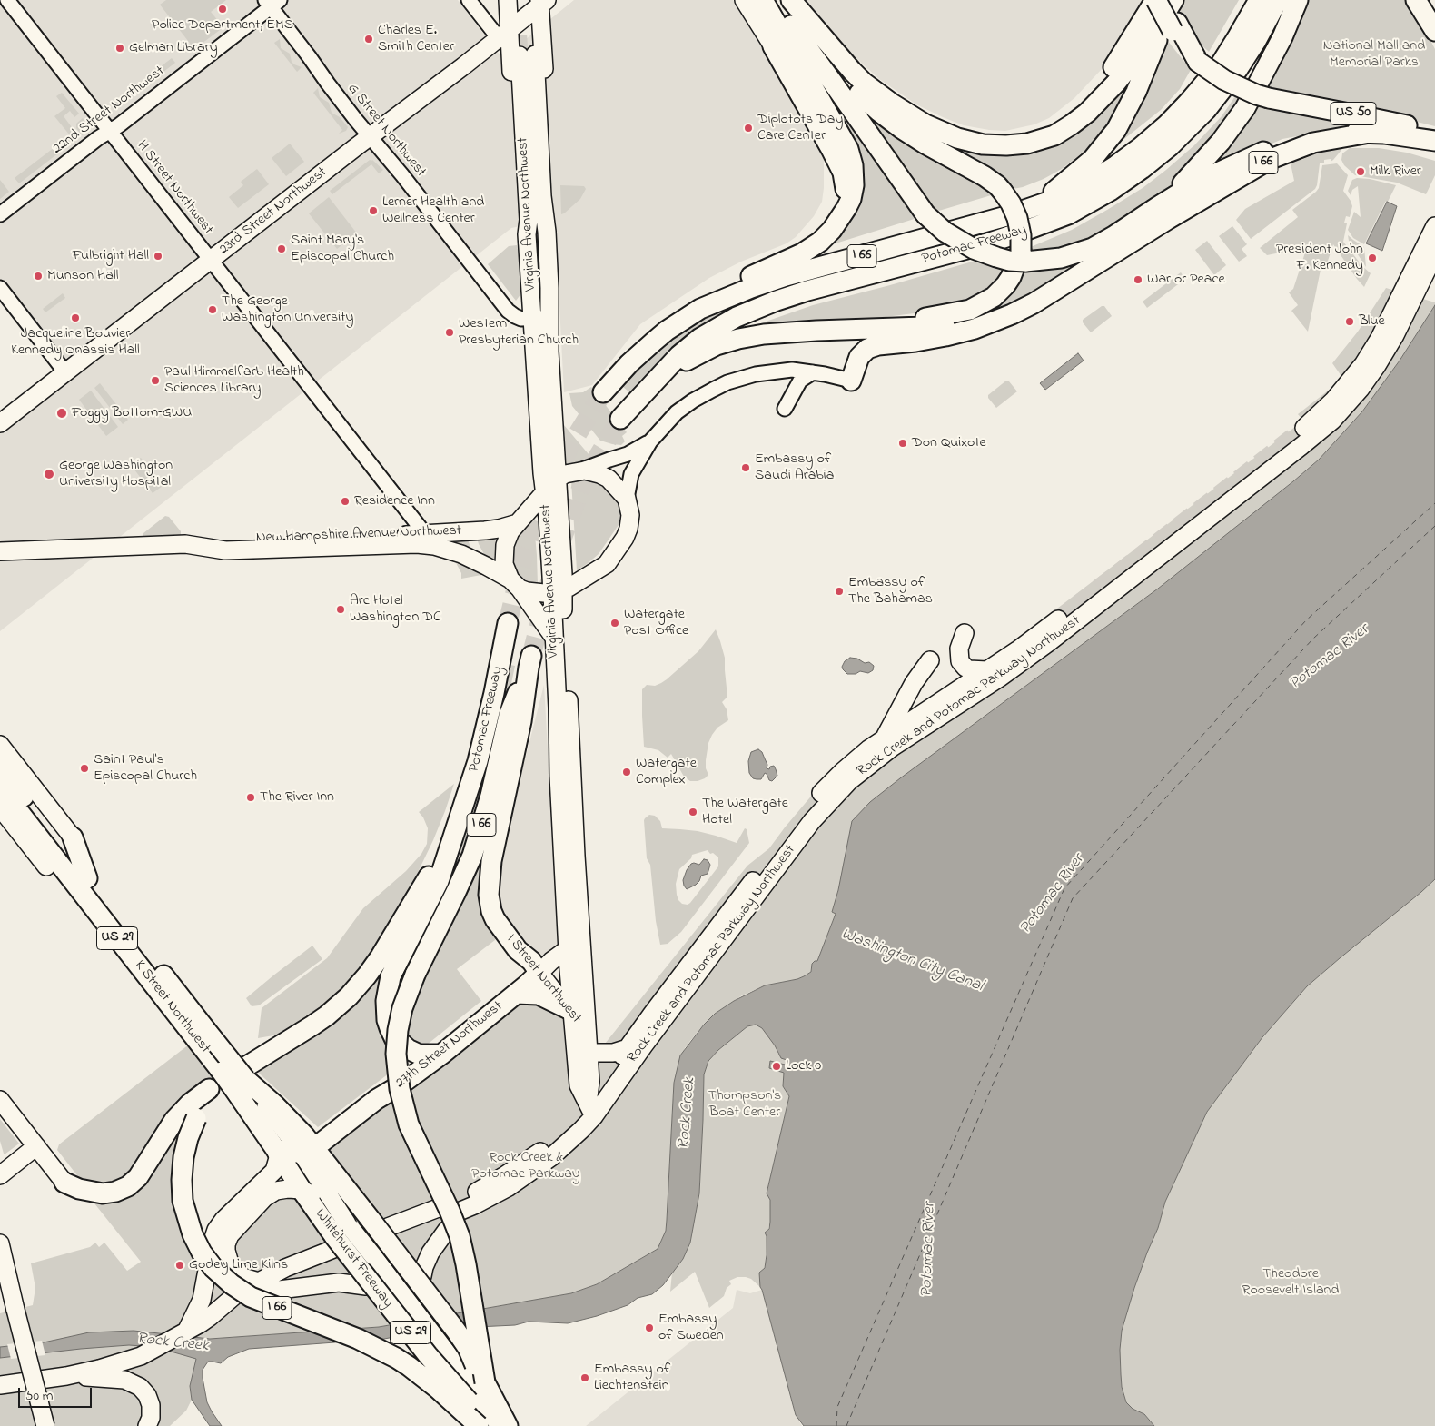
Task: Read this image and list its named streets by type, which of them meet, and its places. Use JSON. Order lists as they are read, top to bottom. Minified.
{"streets":{"highway":["US 50","I 66","Potomac Freeway","US 29","I Street Northwest","K Street Northwest","27th Street Northwest","Whitehurst Freeway"],"main road":["23rd Street Northwest","Virginia Avenue Northwest","New Hampshire Avenue Northwest","Rock Creek and Potomac Parkway Northwest"],"street":["22nd Street Northwest","G Street Northwest","H Street Northwest"]},"crossings":[["22nd Street Northwest","G Street Northwest"],["22nd Street Northwest","H Street Northwest"],["G Street Northwest","23rd Street Northwest"],["G Street Northwest","Virginia Avenue Northwest"],["I 66","Potomac Freeway"],["I 66","K Street Northwest"],["H Street Northwest","23rd Street Northwest"],["H Street Northwest","New Hampshire Avenue Northwest"],["Virginia Avenue Northwest","Rock Creek and Potomac Parkway Northwest"],["Virginia Avenue Northwest","I Street Northwest"],["Virginia Avenue Northwest","27th Street Northwest"],["Rock Creek and Potomac Parkway Northwest","Whitehurst Freeway"],["I Street Northwest","27th Street Northwest"],["I Street Northwest","Whitehurst Freeway"],["K Street Northwest","27th Street Northwest"],["K Street Northwest","Whitehurst Freeway"],["27th Street Northwest","Whitehurst Freeway"]],"water":["Potomac River","Washington City Canal","Rock Creek"],"parks":["National Mall and Memorial Parks","Thompson's Boat Center","Rock Creek & Potomac Parkway","Theodore Roosevelt Island"],"places":["Police Department, EMS","Charles E. Smith Center","Gelman Library","Diplotots Day Care Center","Milk River","Lerner Health and Wellness Center","Saint Mary's Episcopal Church","Fulbright Hall","President John F. Kennedy","Munson Hall","War or Peace","The George Washington University","Jacqueline Bouvier Kennedy Onassis Hall","Blue","Western Presbyterian Church","Paul Himmelfarb Health Sciences Library","Foggy Bottom–GWU","Don Quixote","Embassy of Saudi Arabia","George Washington University Hospital","Residence Inn","Embassy of The Bahamas","Arc Hotel Washington DC","Watergate Post Office","Saint Paul's Episcopal Church","Watergate Complex","The River Inn","The Watergate Hotel","Lock 0","Godey Lime Kilns","Embassy of Sweden","Embassy of Liechtenstein"],"scale_bar":"50 m"}
